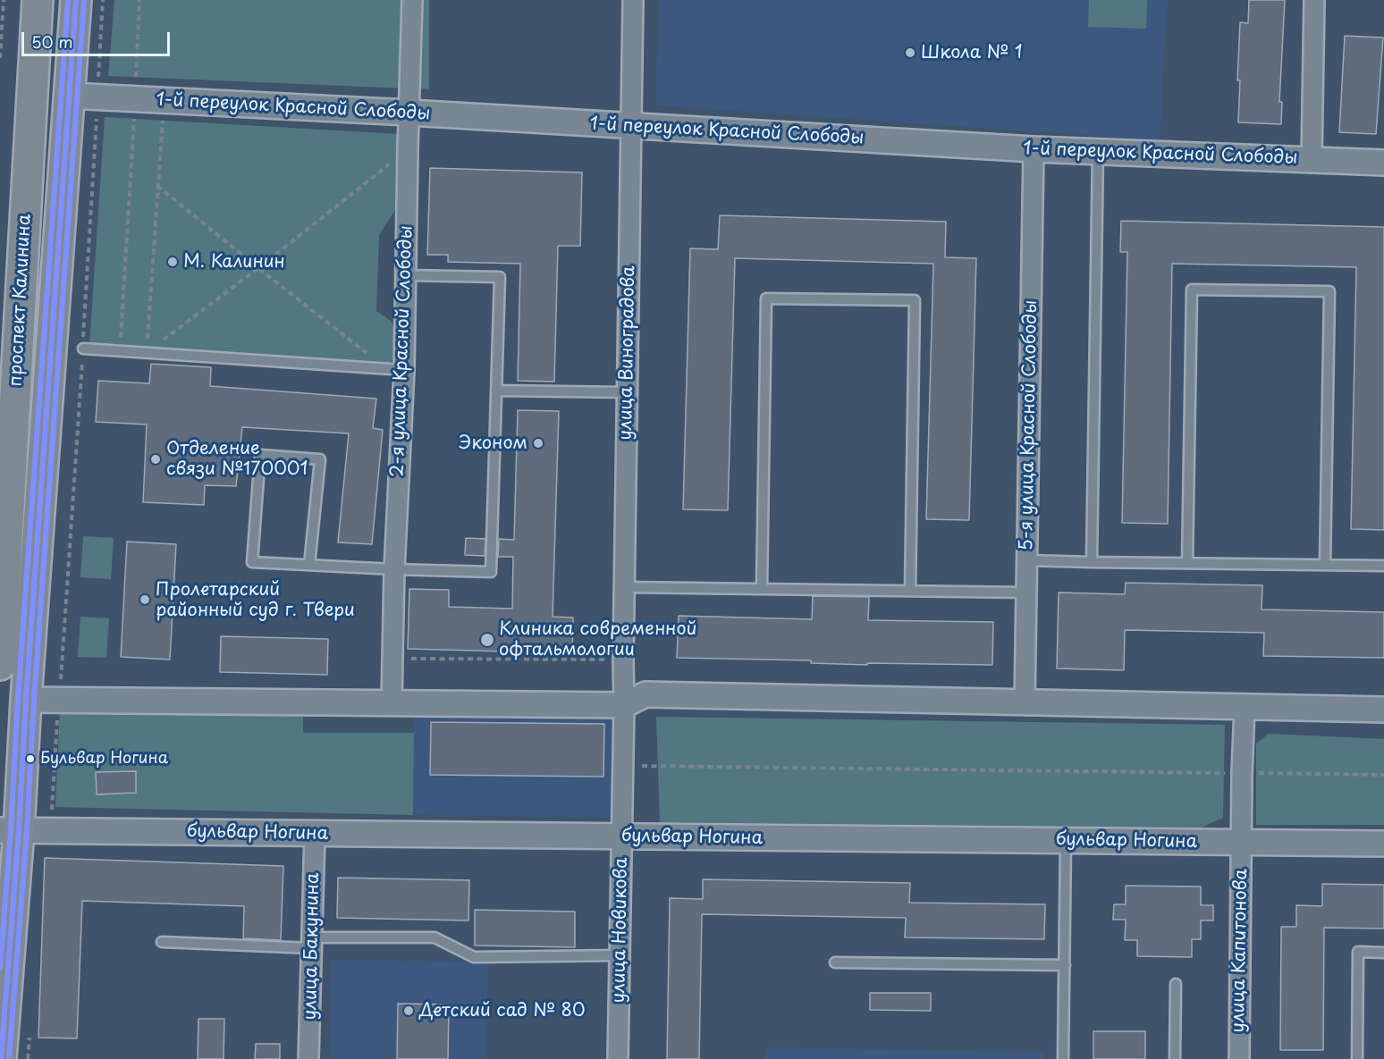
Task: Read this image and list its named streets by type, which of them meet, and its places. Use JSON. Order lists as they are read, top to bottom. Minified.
{"streets":{"main road":["проспект Калинина"],"street":["1-й переулок Красной Слободы","2-я улица Красной Слободы","улица Виноградова","5-я улица Красной Слободы","бульвар Ногина","улица Новикова","улица Бакунина","улица Капитонова"]},"crossings":[["1-й переулок Красной Слободы","проспект Калинина"],["1-й переулок Красной Слободы","2-я улица Красной Слободы"],["1-й переулок Красной Слободы","улица Виноградова"],["1-й переулок Красной Слободы","5-я улица Красной Слободы"],["проспект Калинина","бульвар Ногина"],["улица Виноградова","улица Новикова"],["бульвар Ногина","улица Новикова"],["бульвар Ногина","улица Бакунина"],["бульвар Ногина","улица Капитонова"]],"places":["Школа № 1","М. Калинин","Эконом","Отделение связи №170001","Пролетарский районный суд г. Твери","Клиника современной офтальмологии","Бульвар Ногина","Детский сад № 80"],"scale_bar":"50 m"}
